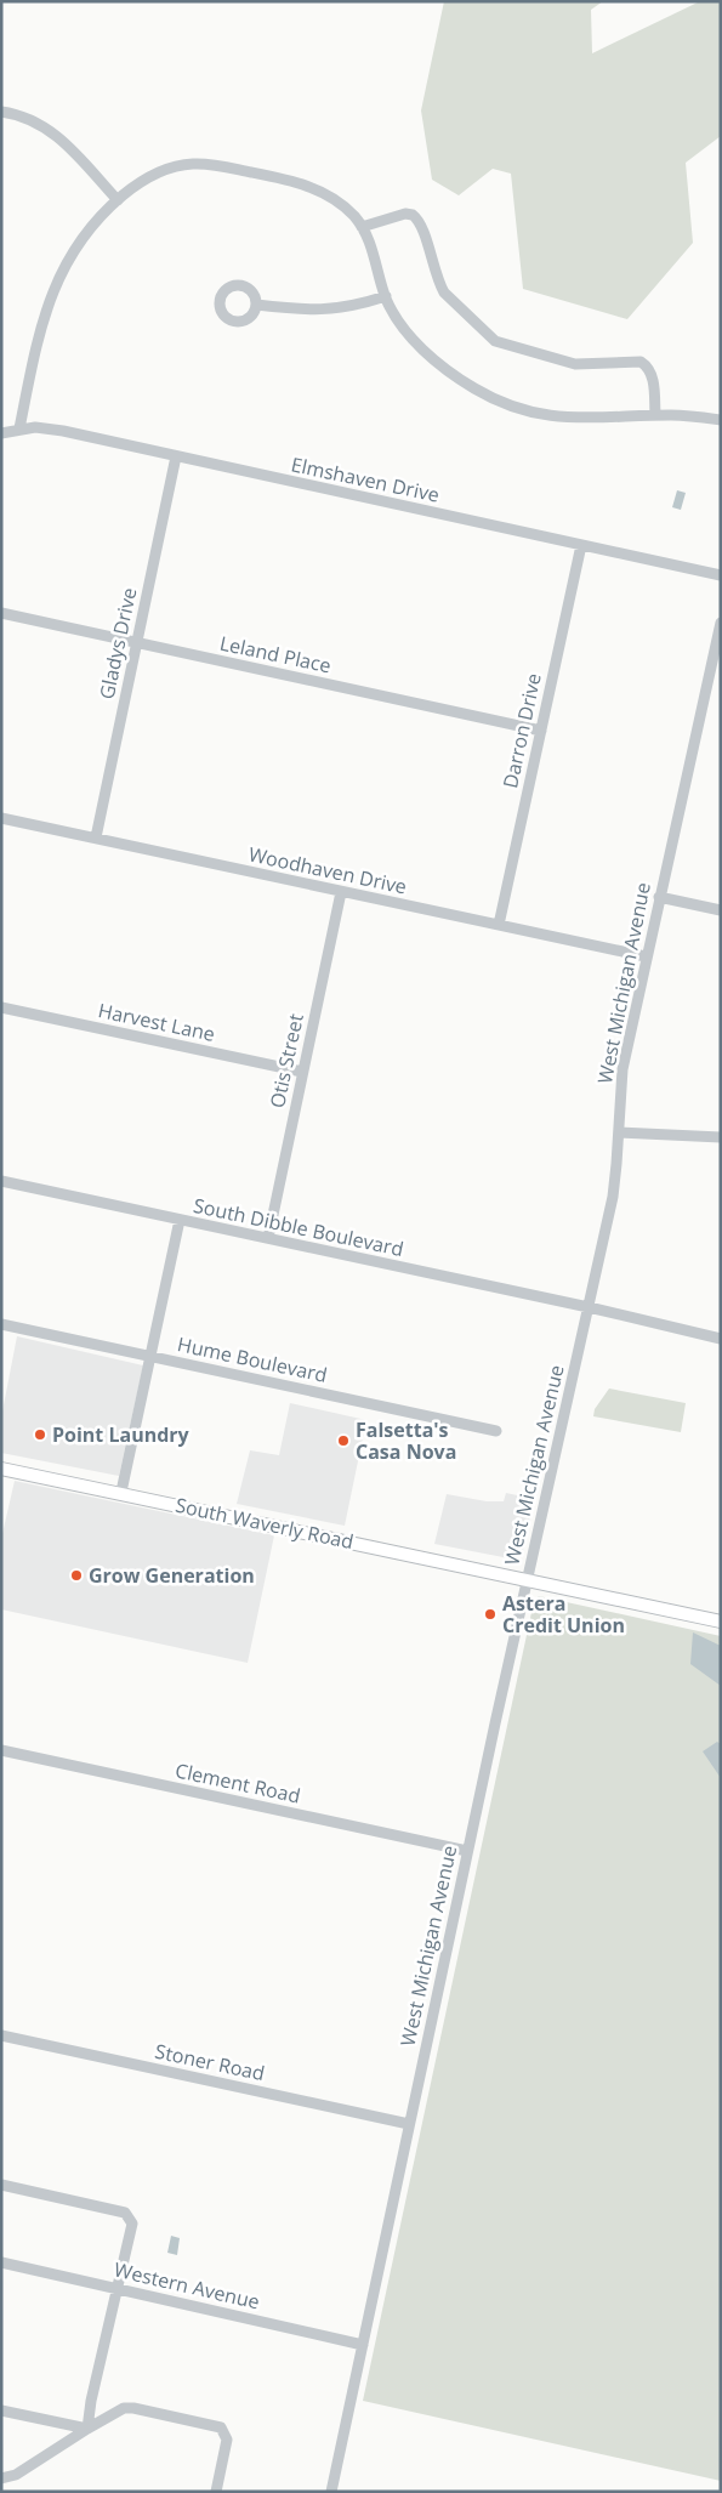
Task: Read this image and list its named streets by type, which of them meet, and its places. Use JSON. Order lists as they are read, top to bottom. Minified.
{"streets":{"main road":["South Waverly Road"],"street":["Elmshaven Drive","Gladys Drive","Leland Place","Darron Drive","Woodhaven Drive","West Michigan Avenue","Harvest Lane","Otis Street","South Dibble Boulevard","Hume Boulevard","Clement Road","Stoner Road","Western Avenue"]},"crossings":[["Elmshaven Drive","Gladys Drive"],["Elmshaven Drive","Darron Drive"],["Gladys Drive","Leland Place"],["Gladys Drive","Woodhaven Drive"],["Leland Place","Darron Drive"],["Darron Drive","Woodhaven Drive"],["Woodhaven Drive","West Michigan Avenue"],["Woodhaven Drive","Otis Street"],["West Michigan Avenue","South Dibble Boulevard"],["West Michigan Avenue","South Waverly Road"],["West Michigan Avenue","Clement Road"],["West Michigan Avenue","Stoner Road"],["West Michigan Avenue","Western Avenue"],["Harvest Lane","Otis Street"],["Otis Street","South Dibble Boulevard"]],"places":["Point Laundry","Falsetta's Casa Nova","Grow Generation","Astera Credit Union"]}
